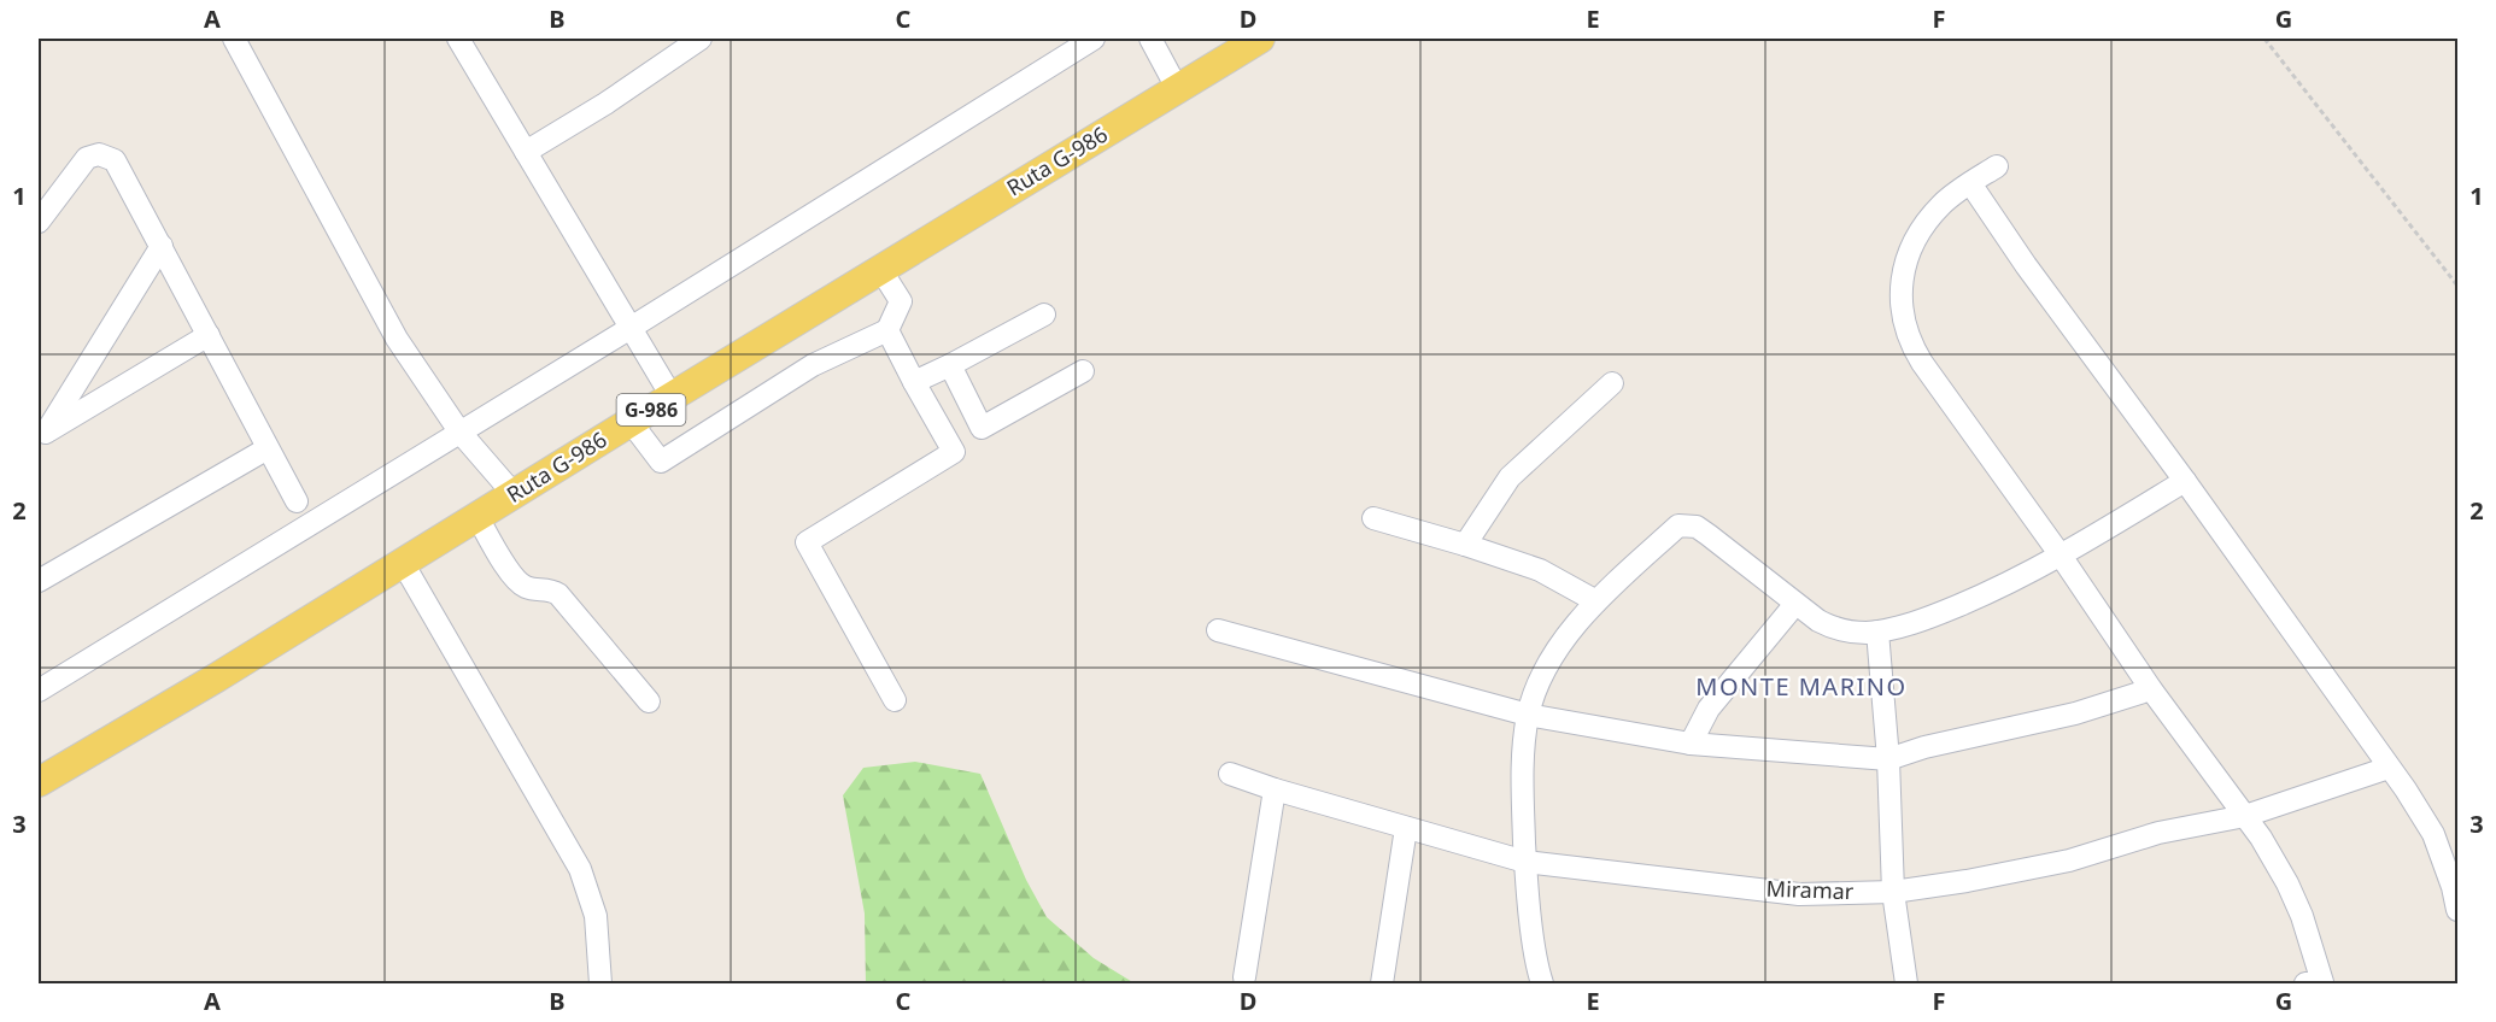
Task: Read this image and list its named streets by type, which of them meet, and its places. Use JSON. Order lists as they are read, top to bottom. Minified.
{"streets":{"main road":["Ruta G-986","G-986"],"street":["Miramar"]},"districts":["MONTE MARINO"],"grid":{"columns":["A","B","C","D","E","F","G"],"rows":["1","2","3"]}}
